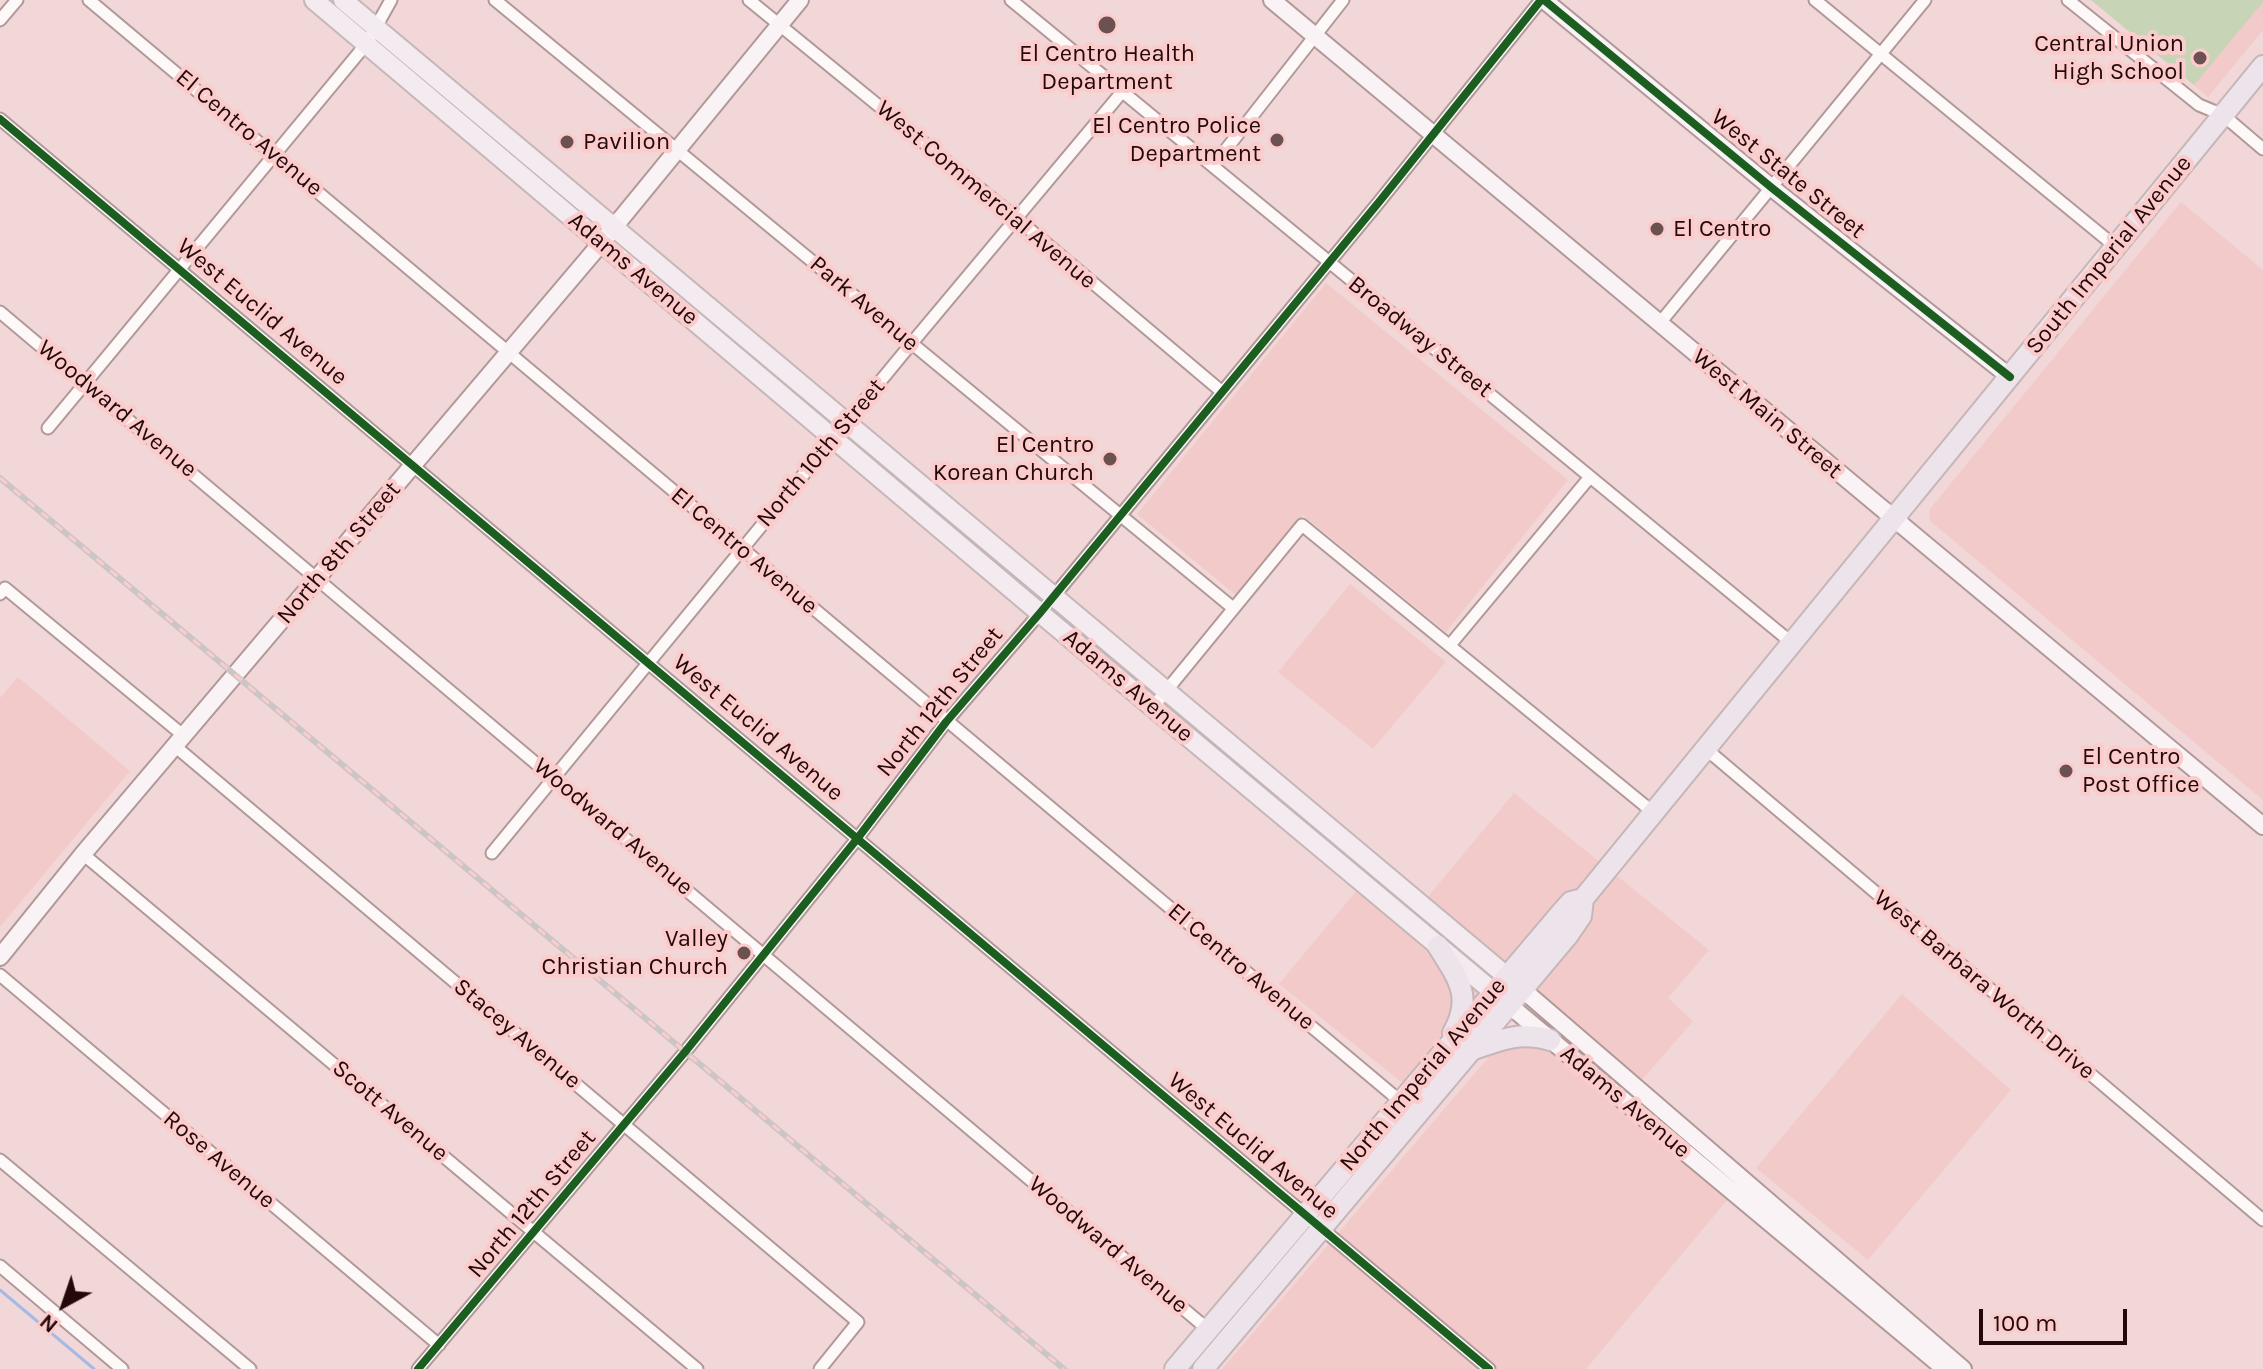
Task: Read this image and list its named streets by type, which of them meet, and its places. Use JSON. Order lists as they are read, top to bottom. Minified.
{"streets":{"highway":["South Imperial Avenue","North Imperial Avenue"],"main road":["Adams Avenue"],"street":["El Centro Avenue","West State Street","West Commercial Avenue","Park Avenue","West Euclid Avenue","Broadway Street","Woodward Avenue","West Main Street","North 10th Street","North 8th Street","North 12th Street","West Barbara Worth Drive","Stacey Avenue","Scott Avenue","Rose Avenue"]},"crossings":[["El Centro Avenue","North 10th Street"],["El Centro Avenue","North 8th Street"],["El Centro Avenue","North 12th Street"],["El Centro Avenue","North Imperial Avenue"],["West State Street","South Imperial Avenue"],["West State Street","North 12th Street"],["West Commercial Avenue","North 10th Street"],["West Commercial Avenue","North 8th Street"],["West Commercial Avenue","North 12th Street"],["South Imperial Avenue","West Main Street"],["South Imperial Avenue","North Imperial Avenue"],["Adams Avenue","North 10th Street"],["Adams Avenue","North 8th Street"],["Adams Avenue","North 12th Street"],["Adams Avenue","North Imperial Avenue"],["Park Avenue","North 10th Street"],["Park Avenue","North 8th Street"],["Park Avenue","North 12th Street"],["West Euclid Avenue","North 10th Street"],["West Euclid Avenue","North 8th Street"],["West Euclid Avenue","North 12th Street"],["West Euclid Avenue","North Imperial Avenue"],["Broadway Street","North 10th Street"],["Broadway Street","North 12th Street"],["Broadway Street","North Imperial Avenue"],["Woodward Avenue","North 10th Street"],["Woodward Avenue","North 8th Street"],["Woodward Avenue","North 12th Street"],["Woodward Avenue","North Imperial Avenue"],["West Main Street","North 12th Street"],["West Main Street","North Imperial Avenue"],["North 8th Street","Stacey Avenue"],["North 8th Street","Scott Avenue"],["North 12th Street","Stacey Avenue"],["North 12th Street","Scott Avenue"],["North 12th Street","Rose Avenue"],["West Barbara Worth Drive","North Imperial Avenue"]],"places":["El Centro Health Department","Central Union High School","El Centro Police Department","Pavilion","El Centro","El Centro Korean Church","El Centro Post Office","Valley Christian Church"],"scale_bar":"100 m","north":"bottom left"}
